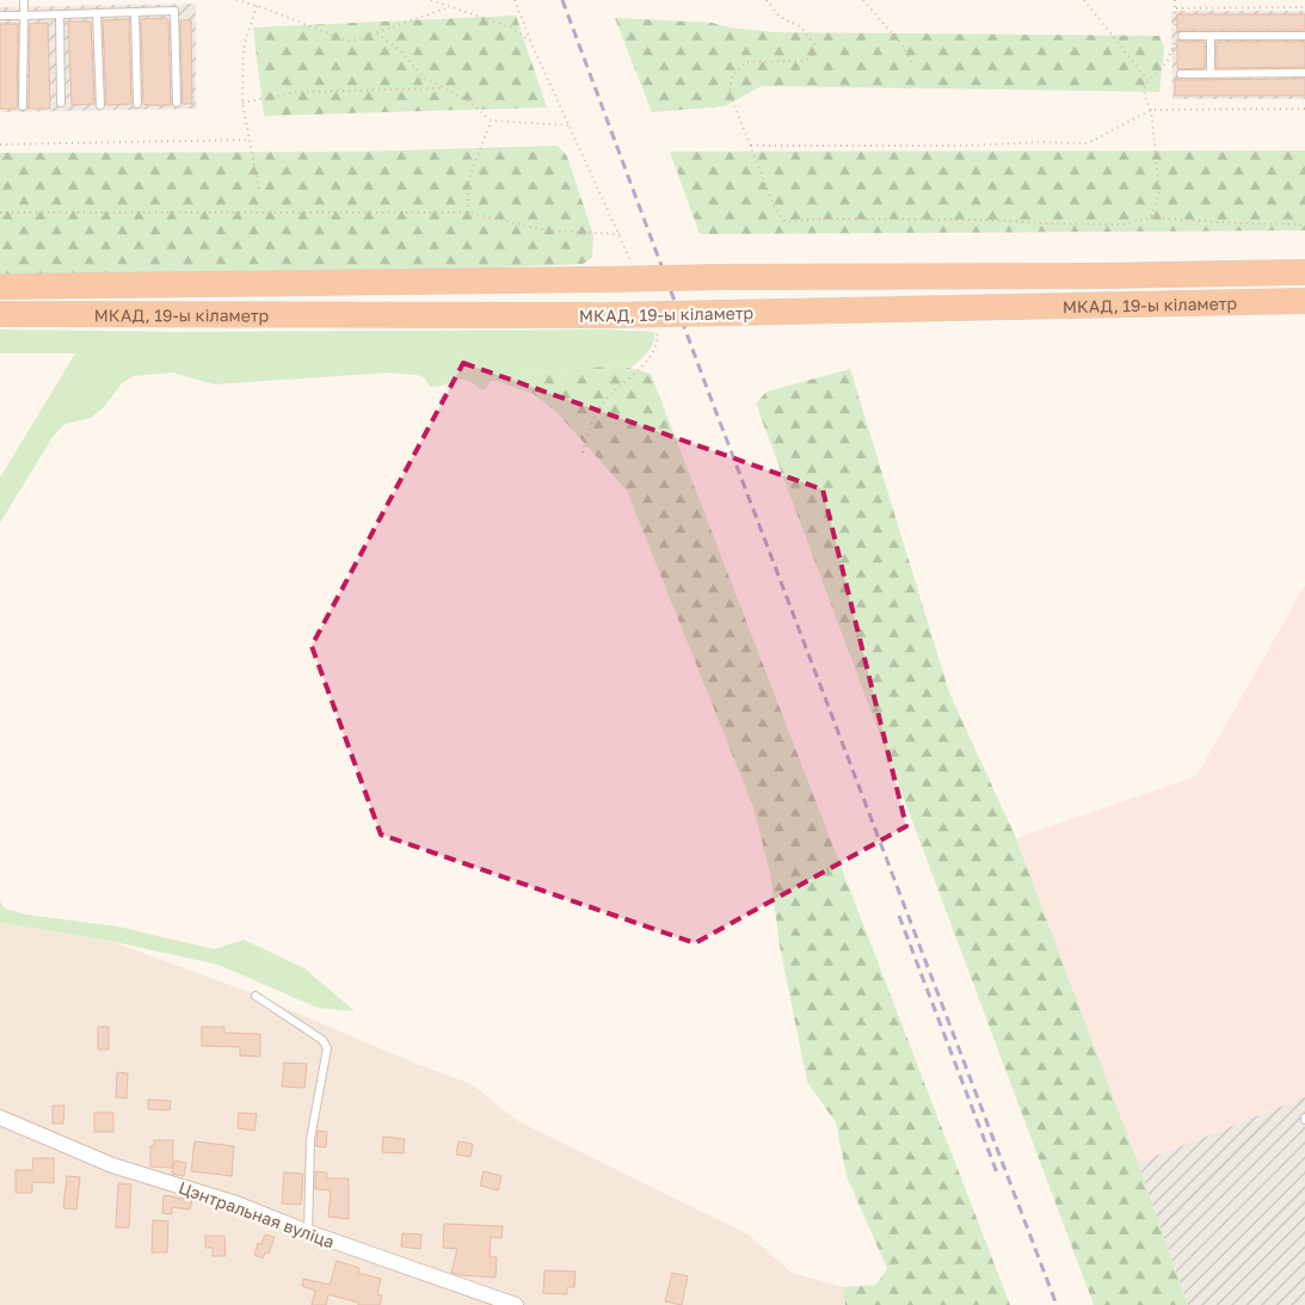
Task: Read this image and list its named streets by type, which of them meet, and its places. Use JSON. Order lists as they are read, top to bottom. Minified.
{"streets":{"highway":["МКАД, 19-ы кіламетр"],"street":["Цэнтральная вуліца"]}}
